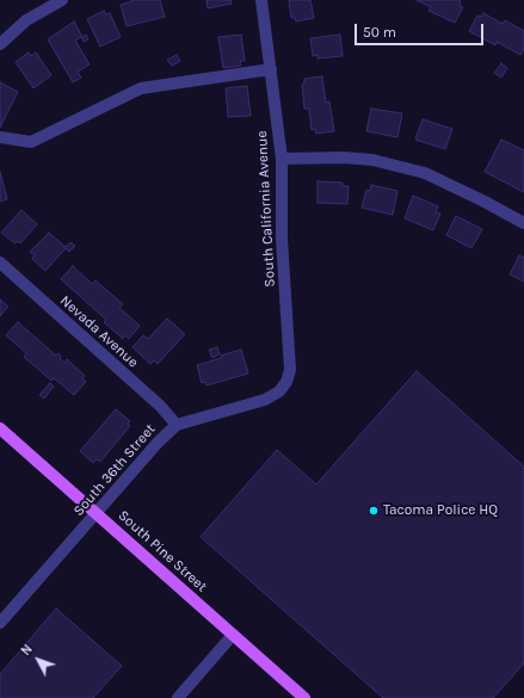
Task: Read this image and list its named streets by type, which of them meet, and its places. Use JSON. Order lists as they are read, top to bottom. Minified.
{"streets":{"main road":["South Pine Street"],"street":["South California Avenue","Nevada Avenue","South 36th Street"]},"crossings":[["South California Avenue","South 36th Street"],["Nevada Avenue","South 36th Street"],["South 36th Street","South Pine Street"]],"places":["Tacoma Police HQ"],"scale_bar":"50 m","north":"top left"}
